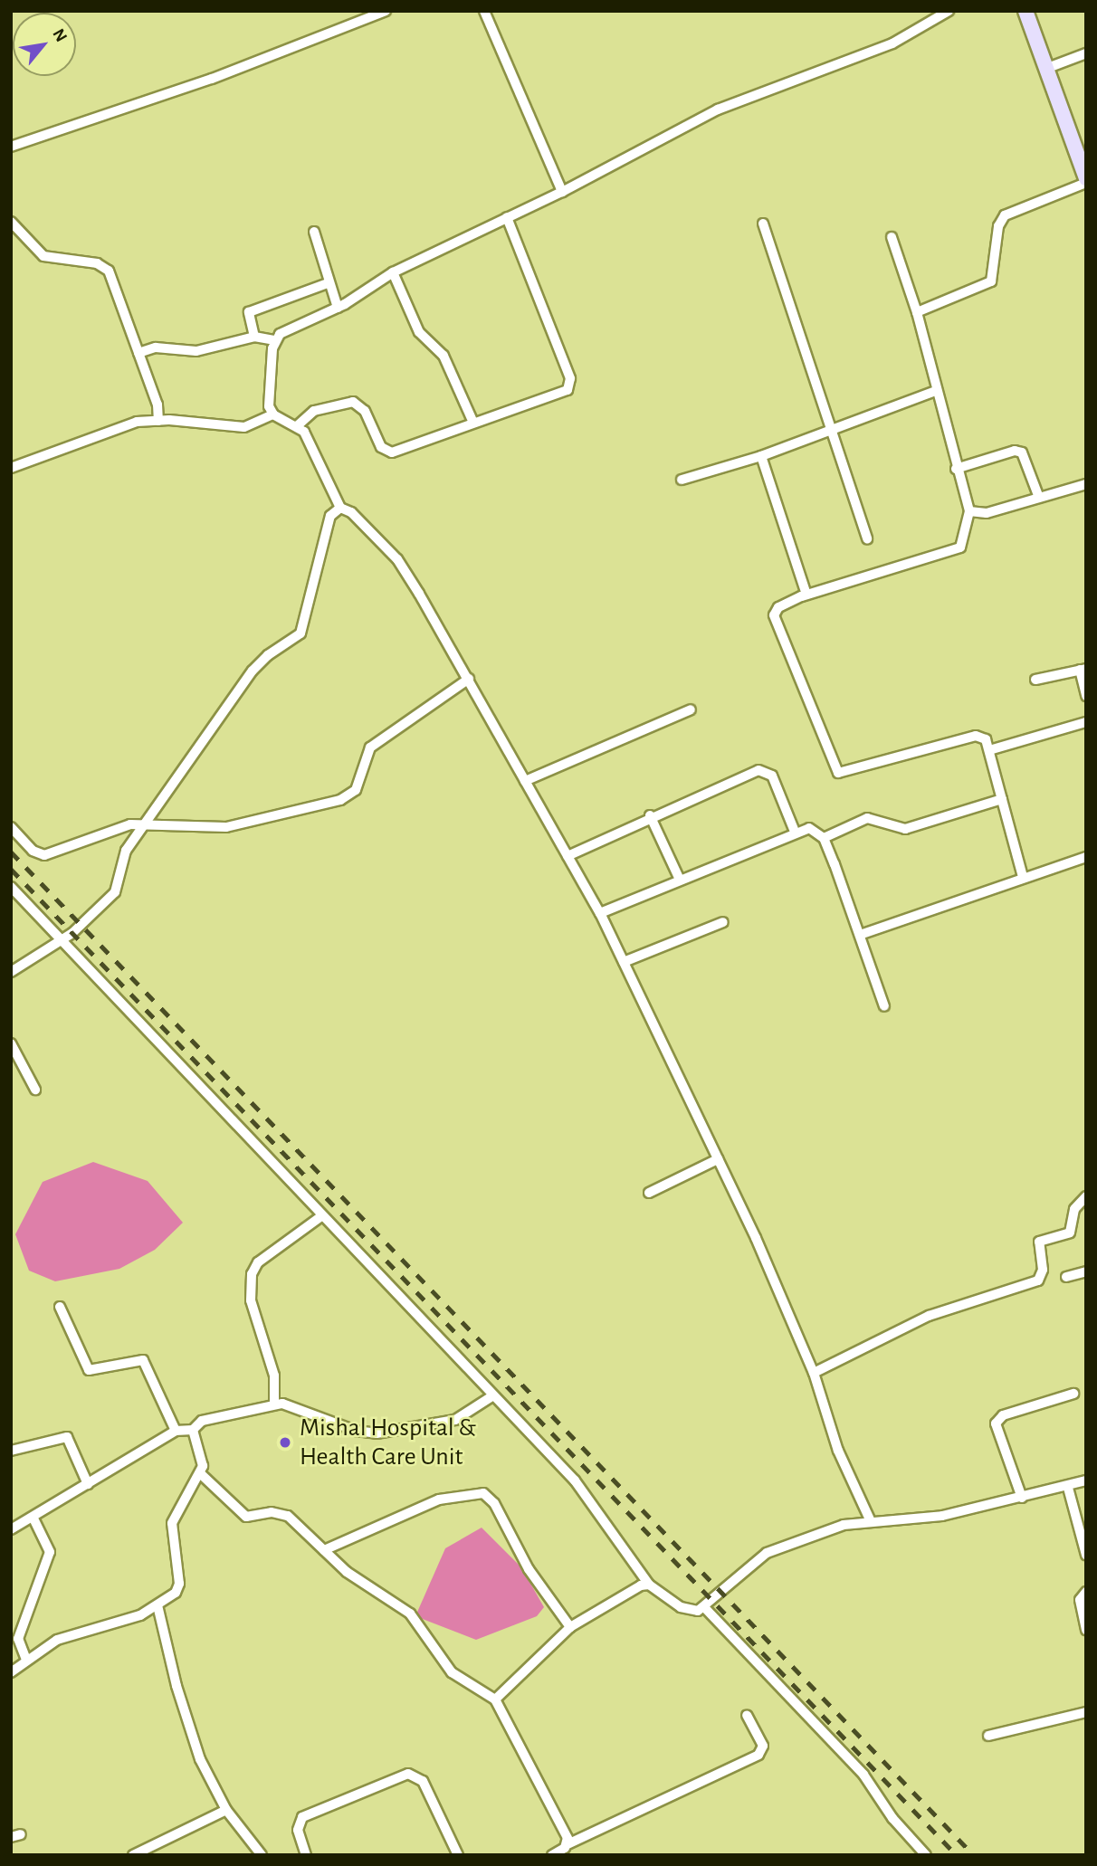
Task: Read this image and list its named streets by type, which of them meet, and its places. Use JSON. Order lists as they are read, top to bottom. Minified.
{"places":["Mishal Hospital & Health Care Unit"],"north":"top right"}
